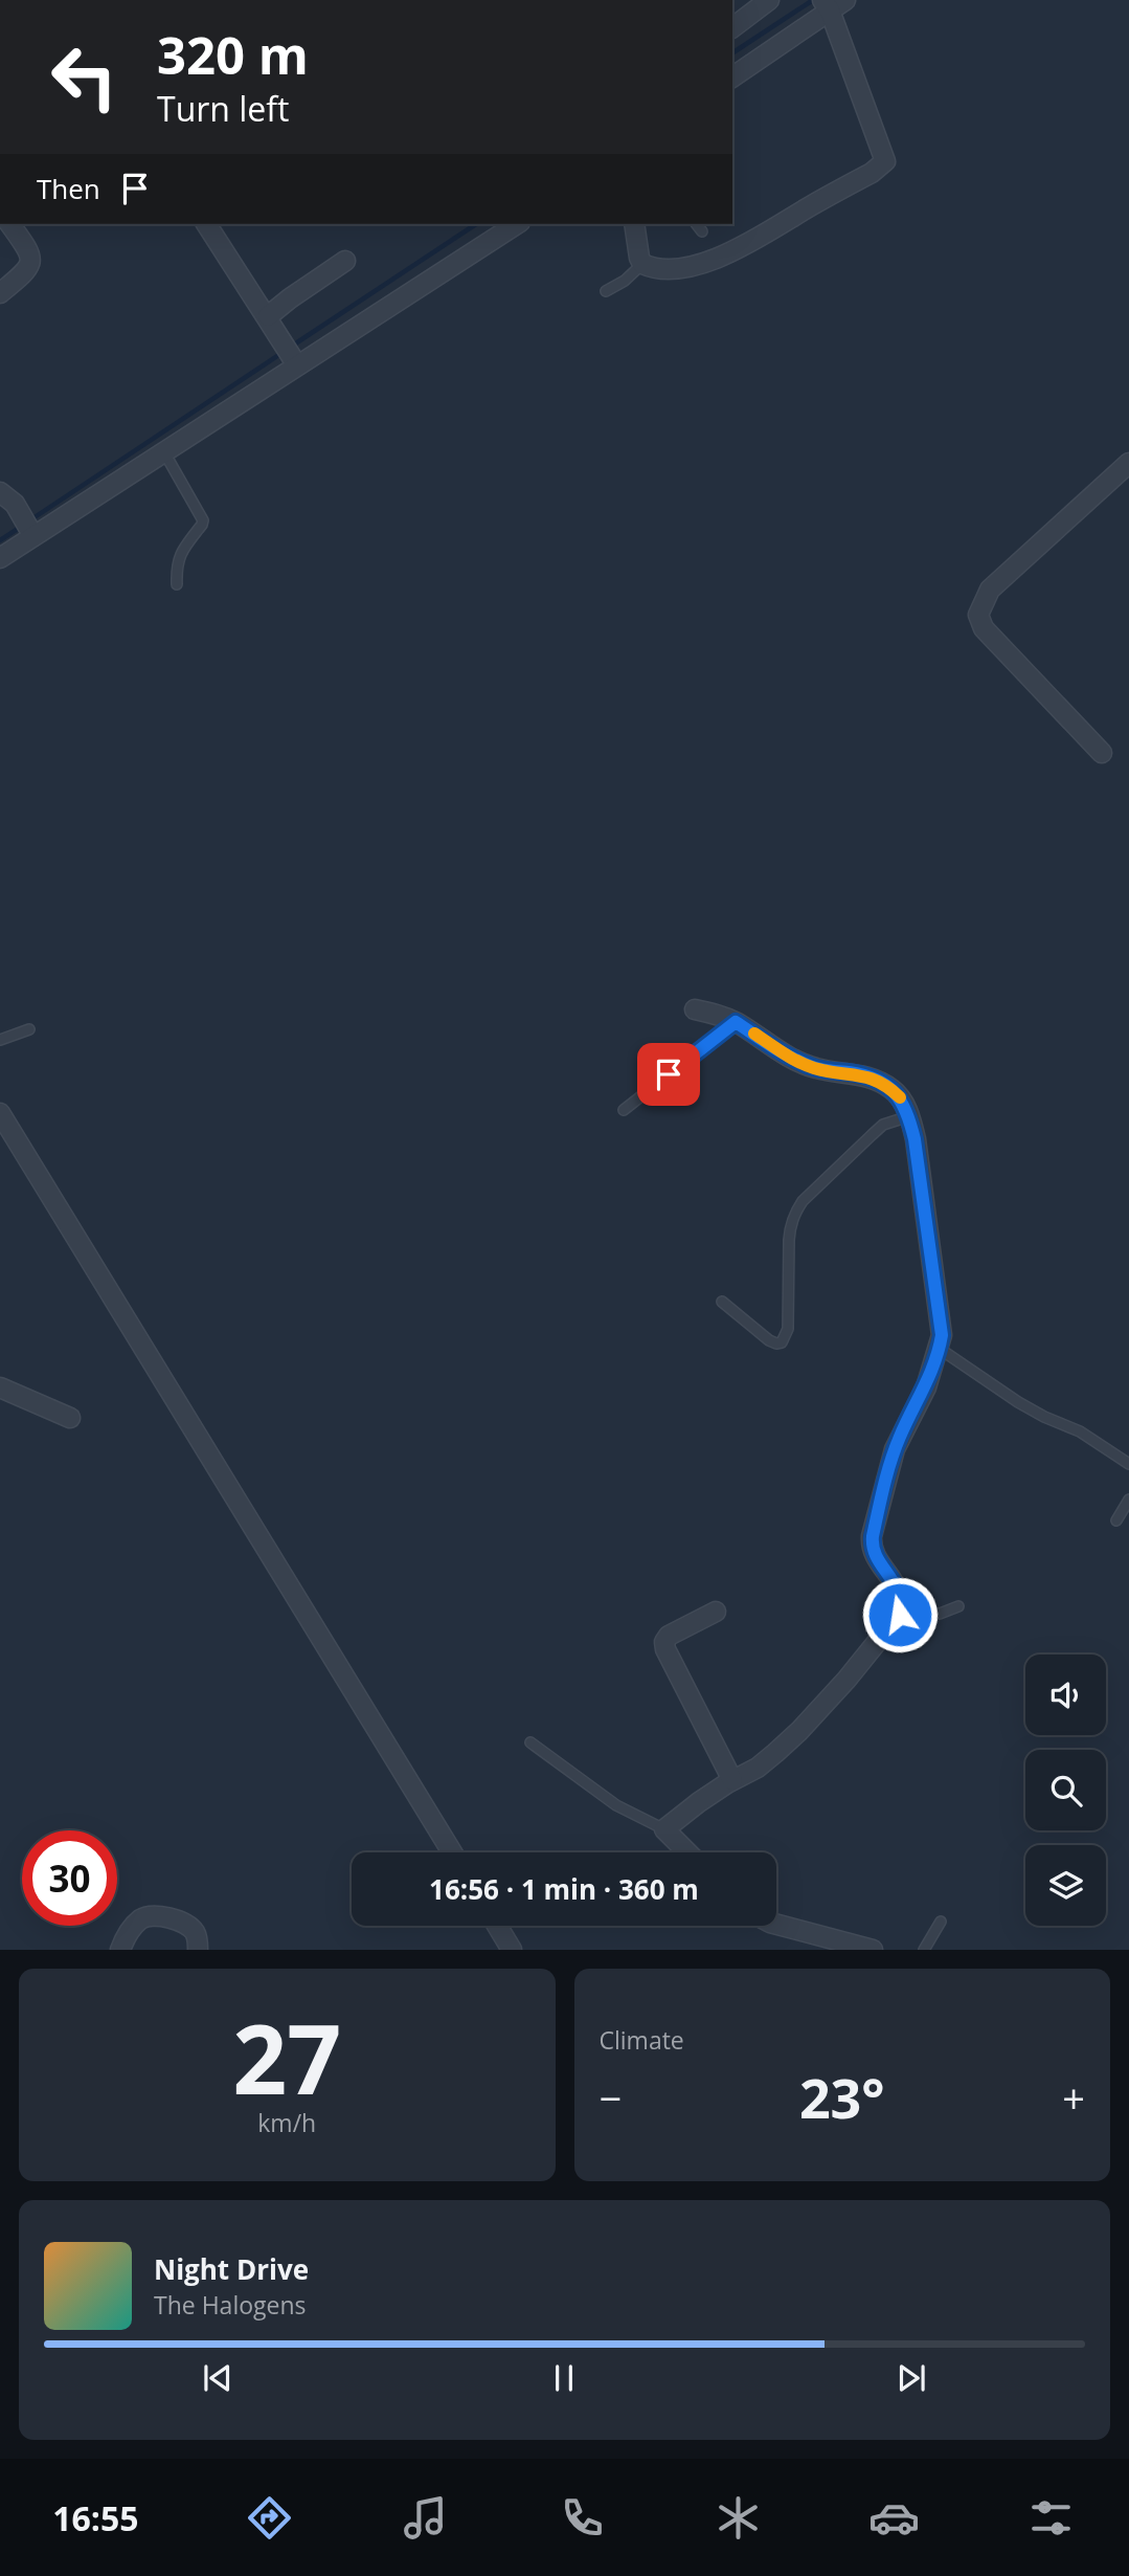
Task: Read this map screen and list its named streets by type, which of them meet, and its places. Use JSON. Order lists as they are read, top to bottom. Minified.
{"page":{"turn":["320 m","Turn left"],"then":"Then","limit":"30","trip":"16:56 · 1 min · 360 m","tile":[["27","km/h"],"Climate"],"heat":["−","23°","+"],"song":["Night Drive","The Halogens"],"tabs":"16:55"}}
